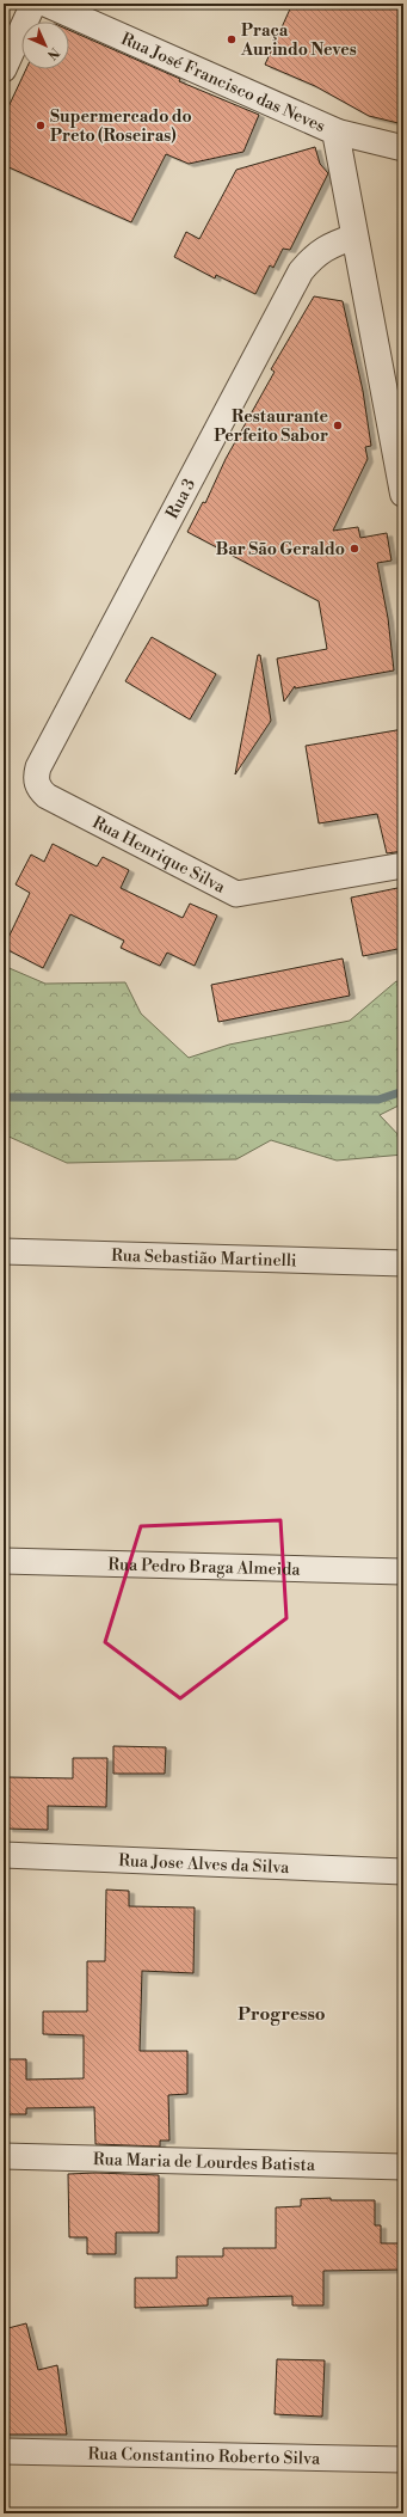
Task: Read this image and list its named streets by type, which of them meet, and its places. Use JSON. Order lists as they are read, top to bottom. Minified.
{"streets":{"street":["Rua José Francisco das Neves","Rua 3","Rua Henrique Silva","Rua Sebastião Martinelli","Rua Pedro Braga Almeida","Rua Jose Alves da Silva","Rua Maria de Lourdes Batista","Rua Constantino Roberto Silva"]},"crossings":[["Rua 3","Rua Henrique Silva"]],"districts":["Progresso"],"places":["Praça Aurindo Neves","Supermercado do Preto (Roseiras)","Restaurante Perfeito Sabor","Bar São Geraldo"],"north":"bottom right"}
